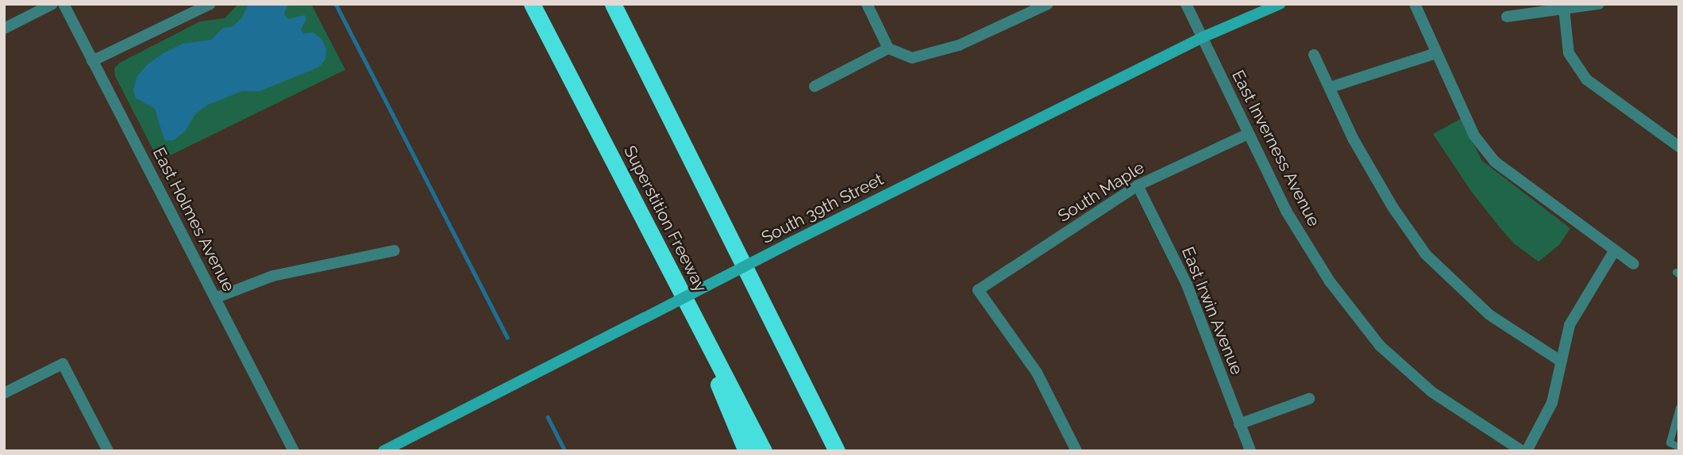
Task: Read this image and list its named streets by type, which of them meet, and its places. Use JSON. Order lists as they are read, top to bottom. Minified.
{"streets":{"highway":["Superstition Freeway"],"street":["East Inverness Avenue","South Maple","South 39th Street","East Holmes Avenue","East Irwin Avenue"]},"crossings":[["East Inverness Avenue","South Maple"],["East Inverness Avenue","South 39th Street"],["South Maple","East Irwin Avenue"]]}
